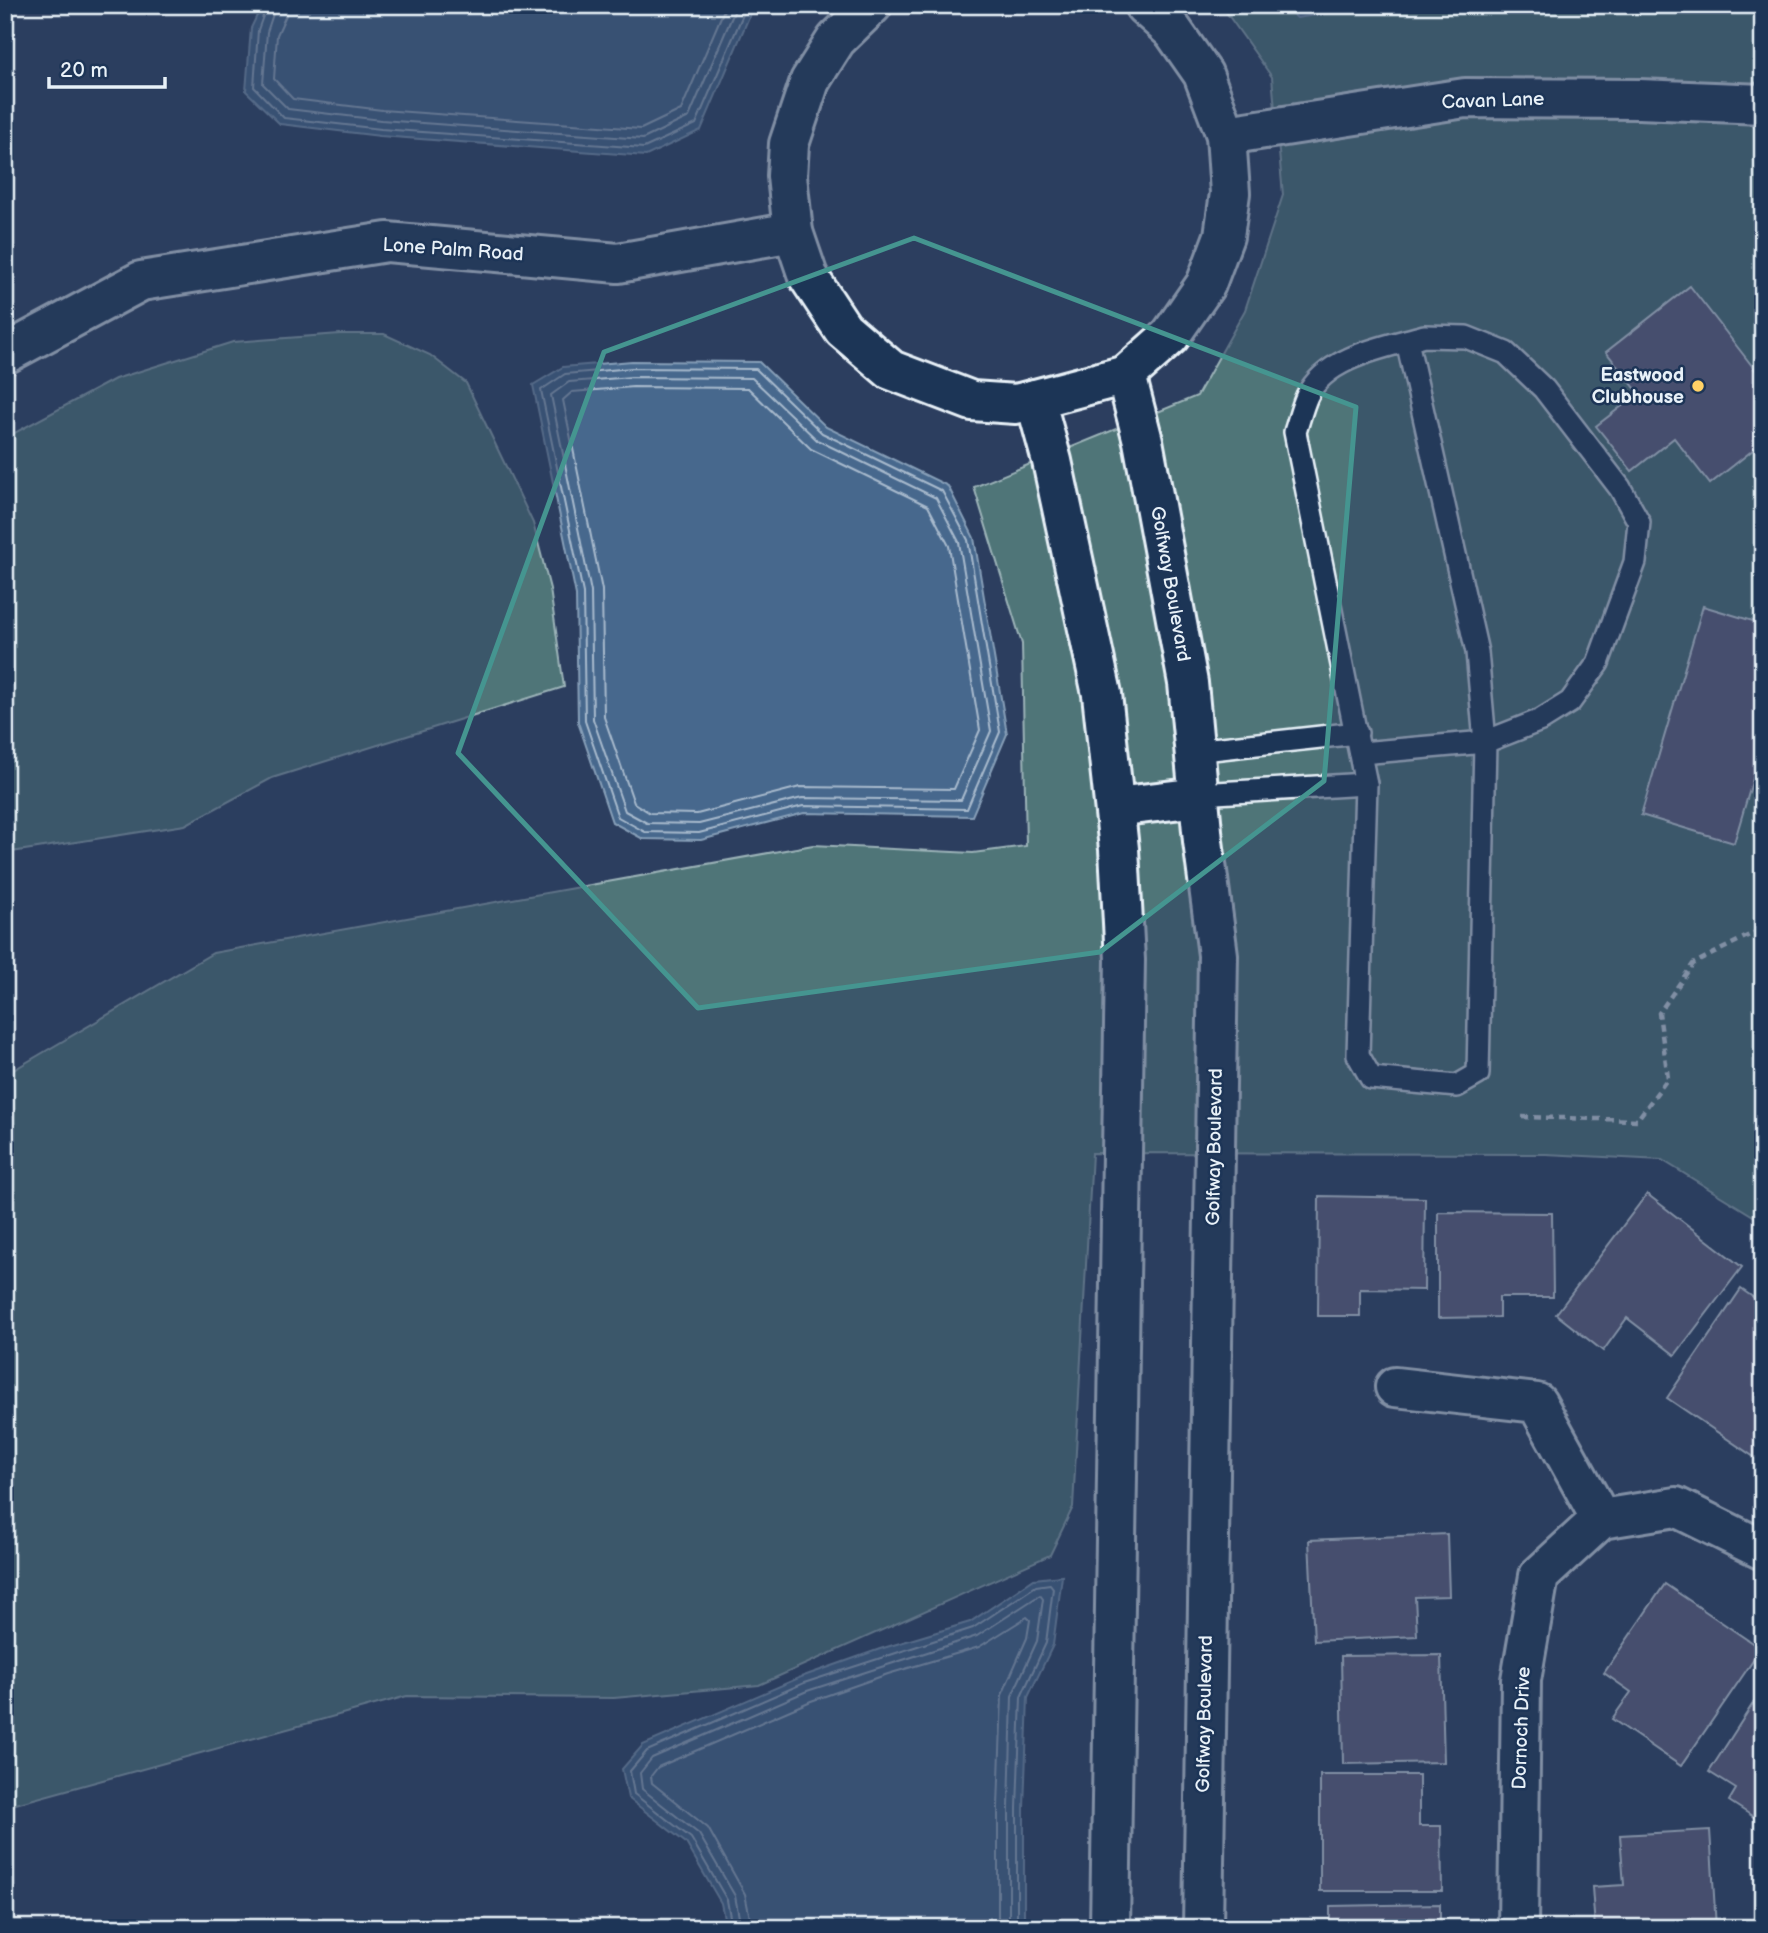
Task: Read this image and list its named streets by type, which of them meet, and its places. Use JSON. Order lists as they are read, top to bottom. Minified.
{"streets":{"street":["Cavan Lane","Lone Palm Road","Golfway Boulevard","Dornoch Drive"]},"places":["Eastwood Clubhouse"],"scale_bar":"20 m"}
